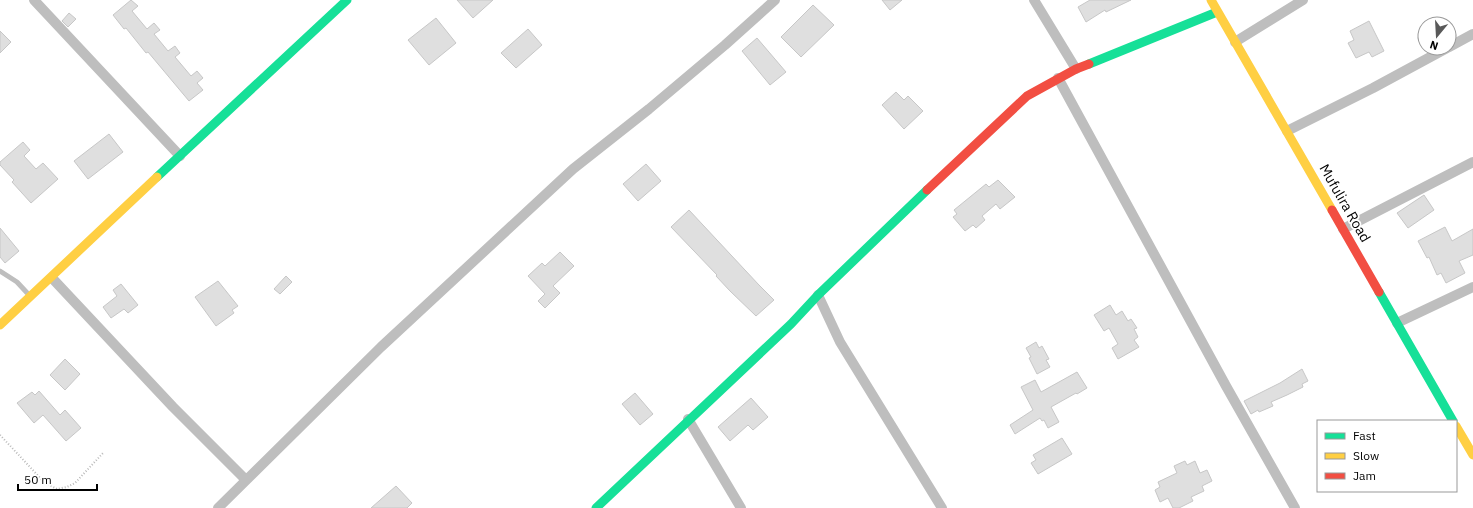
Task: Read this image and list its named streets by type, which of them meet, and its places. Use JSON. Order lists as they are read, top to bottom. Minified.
{"streets":{"street":["Mufulira Road"]},"legend":["Fast","Slow","Jam"],"scale_bar":"50 m","north":"bottom"}
